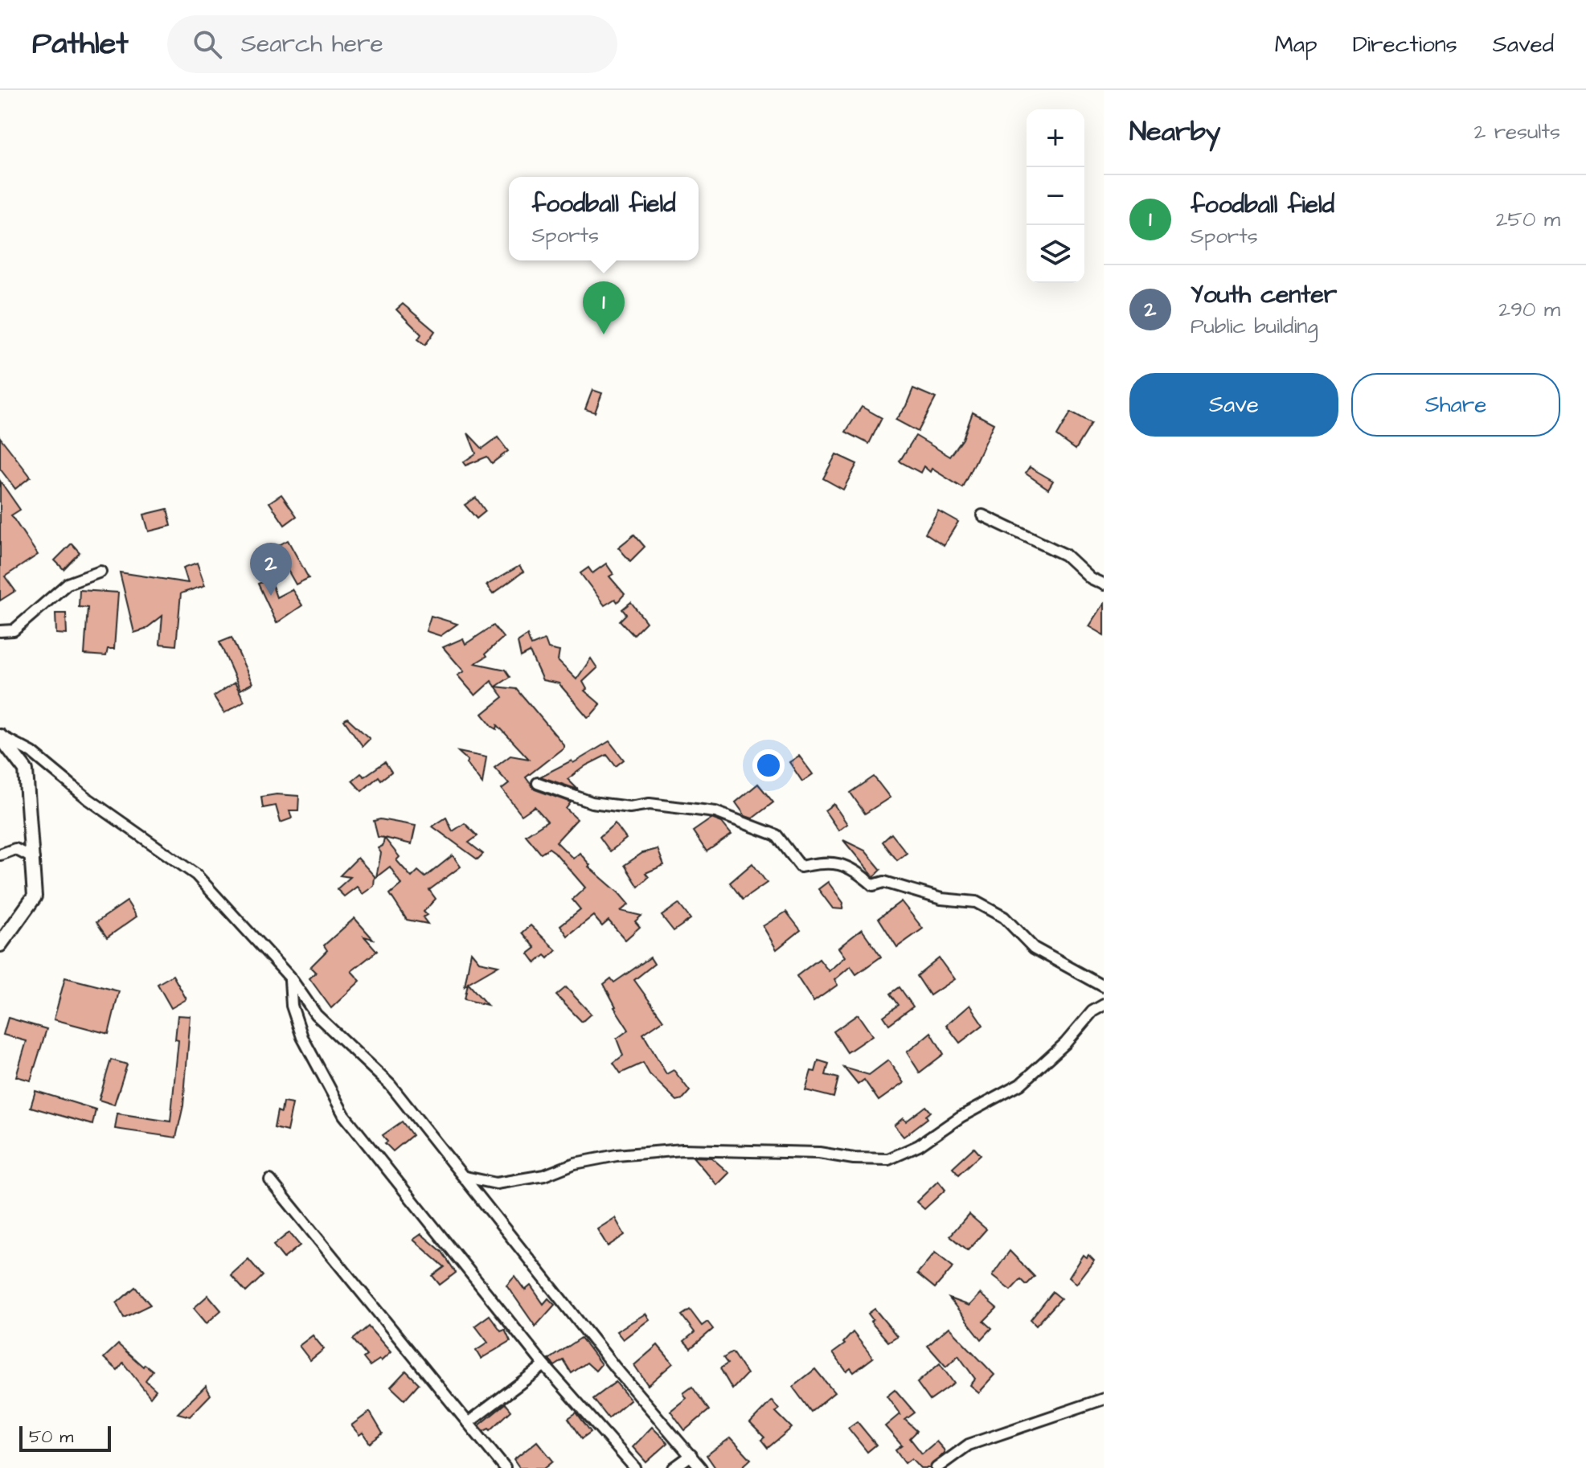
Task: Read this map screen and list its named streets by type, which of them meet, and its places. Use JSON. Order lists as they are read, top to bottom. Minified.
{"scale_bar":"50 m","page":{"header":"Pathlet","search":"Search here","nav":["Map","Directions","Saved"],"heading":["Nearby","2 results"],"map_buttons":["+","−"],"list":[{"mark":"1","name":"foodball field","note":"Sports","value":"250 m"},{"mark":"2","name":"Youth center","note":"Public building","value":"290 m"}],"popup":["foodball field","Sports"],"pins":["1","2"],"buttons":["Save","Share"],"scale":"50 m"}}
